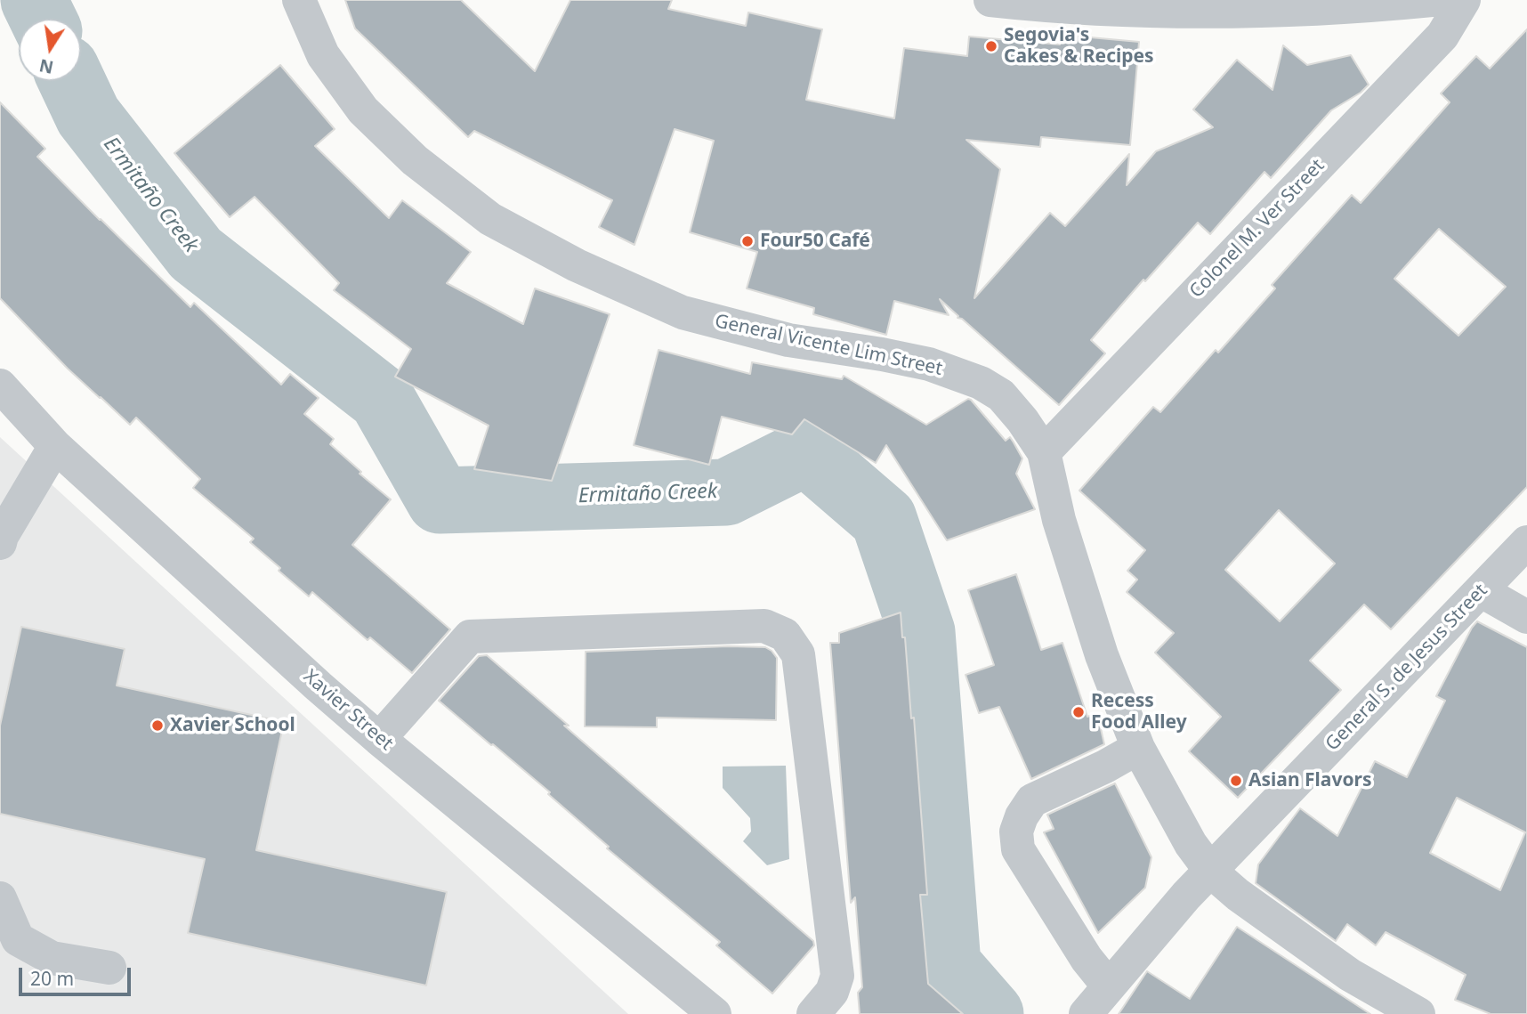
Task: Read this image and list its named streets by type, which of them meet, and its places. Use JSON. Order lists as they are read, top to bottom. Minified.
{"streets":{"street":["Colonel M. Ver Street","General Vicente Lim Street","General S. de Jesus Street","Xavier Street"]},"crossings":[["Colonel M. Ver Street","General Vicente Lim Street"],["General Vicente Lim Street","General S. de Jesus Street"]],"water":["Ermitaño Creek"],"places":["Segovia's Cakes & Recipes","Four50 Café","Recess Food Alley","Xavier School","Asian Flavors"],"scale_bar":"20 m","north":"bottom"}
